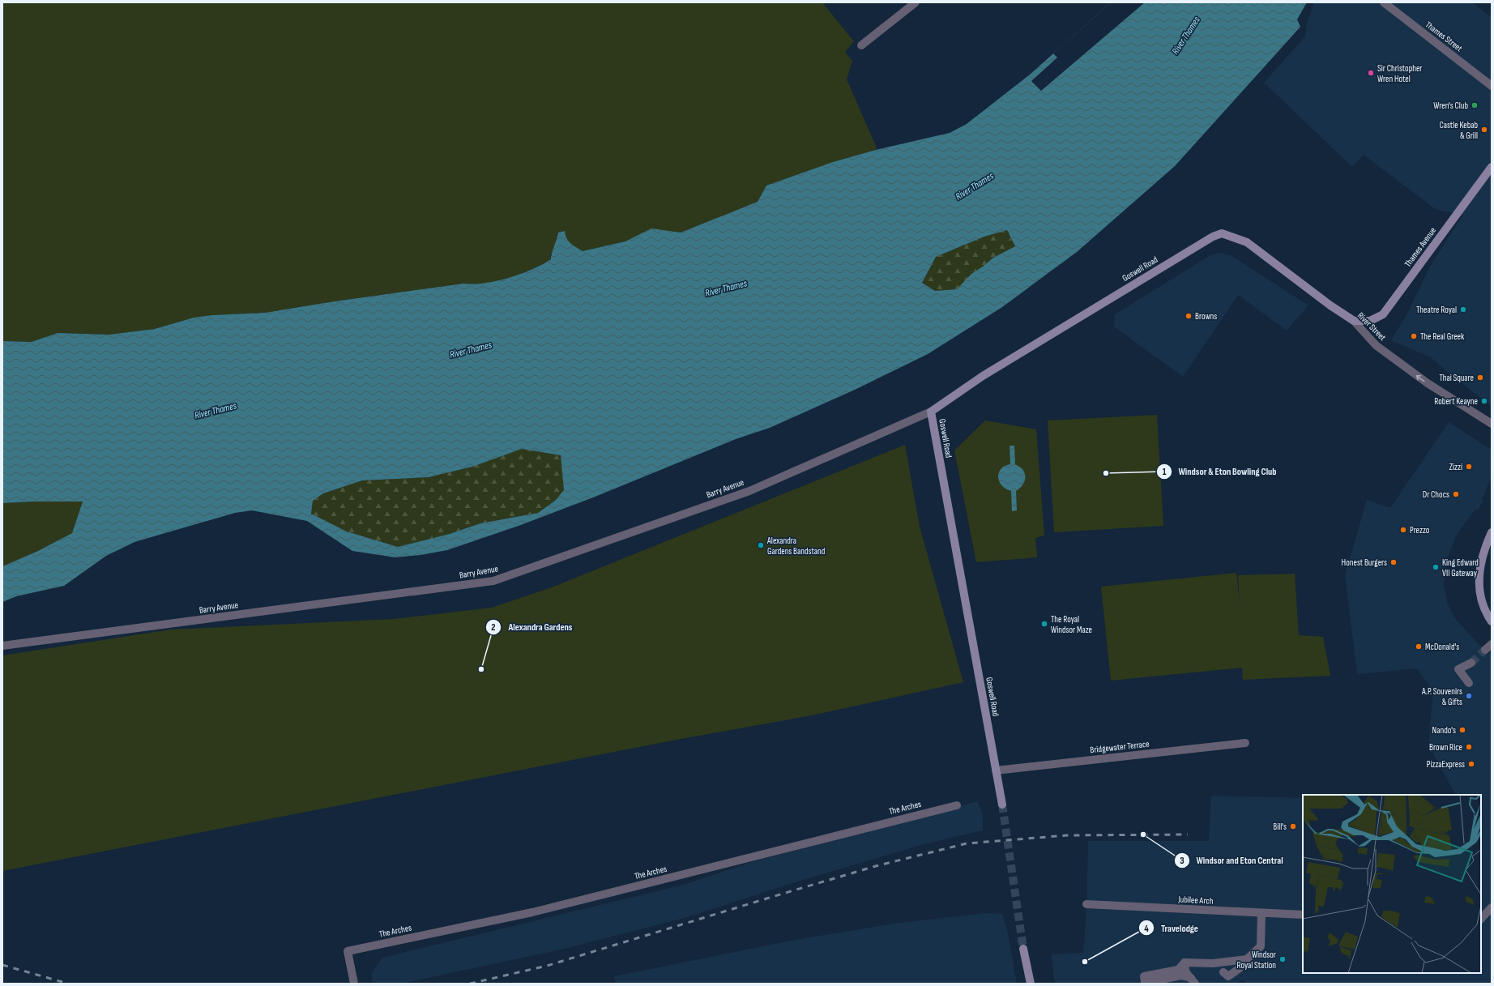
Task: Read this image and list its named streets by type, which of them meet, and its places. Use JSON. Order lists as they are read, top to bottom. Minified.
{"streets":{"street":["Thames Street","Thames Avenue","Goswell Road","River Street","Barry Avenue","Bridgewater Terrace","The Arches","Jubilee Arch"]},"crossings":[["Thames Avenue","River Street"],["Goswell Road","River Street"],["Goswell Road","Barry Avenue"],["Goswell Road","Bridgewater Terrace"]],"one_way":["River Street"],"water":["River Thames"],"places":["Sir Christopher Wren Hotel","Wren's Club","Castle Kebab & Grill","Theatre Royal","Browns","The Real Greek","Thai Square","Robert Keayne","Zizzi","Windsor & Eton Bowling Club","Dr Chocs","Prezzo","Alexandra Gardens Bandstand","Honest Burgers","King Edward VII Gateway","The Royal Windsor Maze","McDonald's","Alexandra Gardens","A.P. Souvenirs & Gifts","Nando's","Brown Rice","PizzaExpress","Bill's","Windsor and Eton Central","Windsor Royal Station","Travelodge"]}
